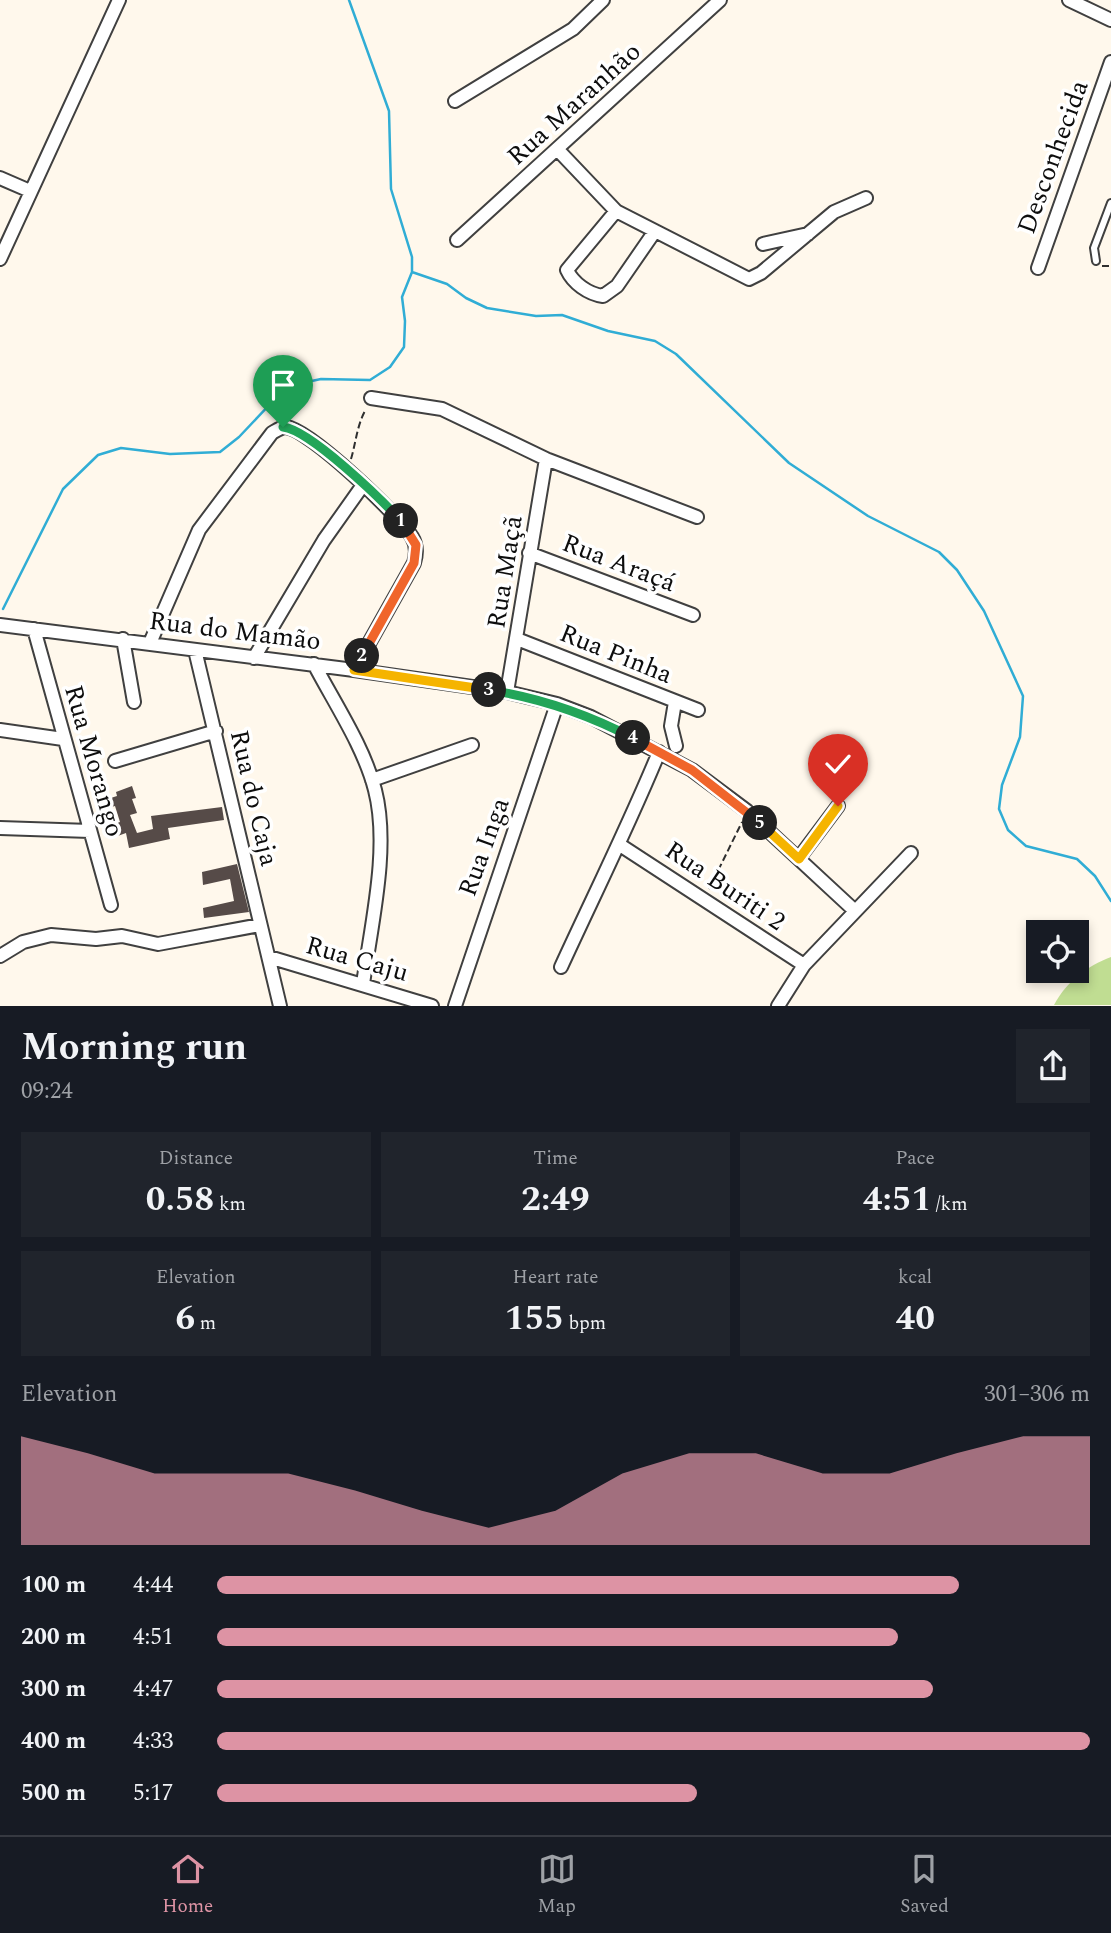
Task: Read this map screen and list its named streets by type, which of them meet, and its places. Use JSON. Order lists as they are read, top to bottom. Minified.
{"streets":{"street":["Rua Maranhão","Desconhecida","Rua Araçá","Rua Maçã","Rua do Mamão","Rua Pinha","Rua Morango","Rua do Caja","Rua Inga","Rua Buriti 2","Rua Caju"]},"crossings":[["Rua Araçá","Rua Maçã"],["Rua Maçã","Rua do Mamão"],["Rua Maçã","Rua Pinha"],["Rua do Mamão","Rua Morango"],["Rua do Mamão","Rua do Caja"],["Rua do Mamão","Rua Inga"],["Rua do Caja","Rua Caju"]],"page":{"pins":["1","2","3","4","5"],"heading":["Morning run","09:24"],"stats":[["Distance","0.58 km"],["Time","2:49"],["Pace","4:51 /km"],["Elevation","6 m"],["Heart rate","155 bpm"],["kcal","40"]],"chart":["Elevation","301–306 m"],"list":[{"name":"100 m","note":"4:44"},{"name":"200 m","note":"4:51"},{"name":"300 m","note":"4:47"},{"name":"400 m","note":"4:33"},{"name":"500 m","note":"5:17"}],"tabs":["Home","Map","Saved"]}}
